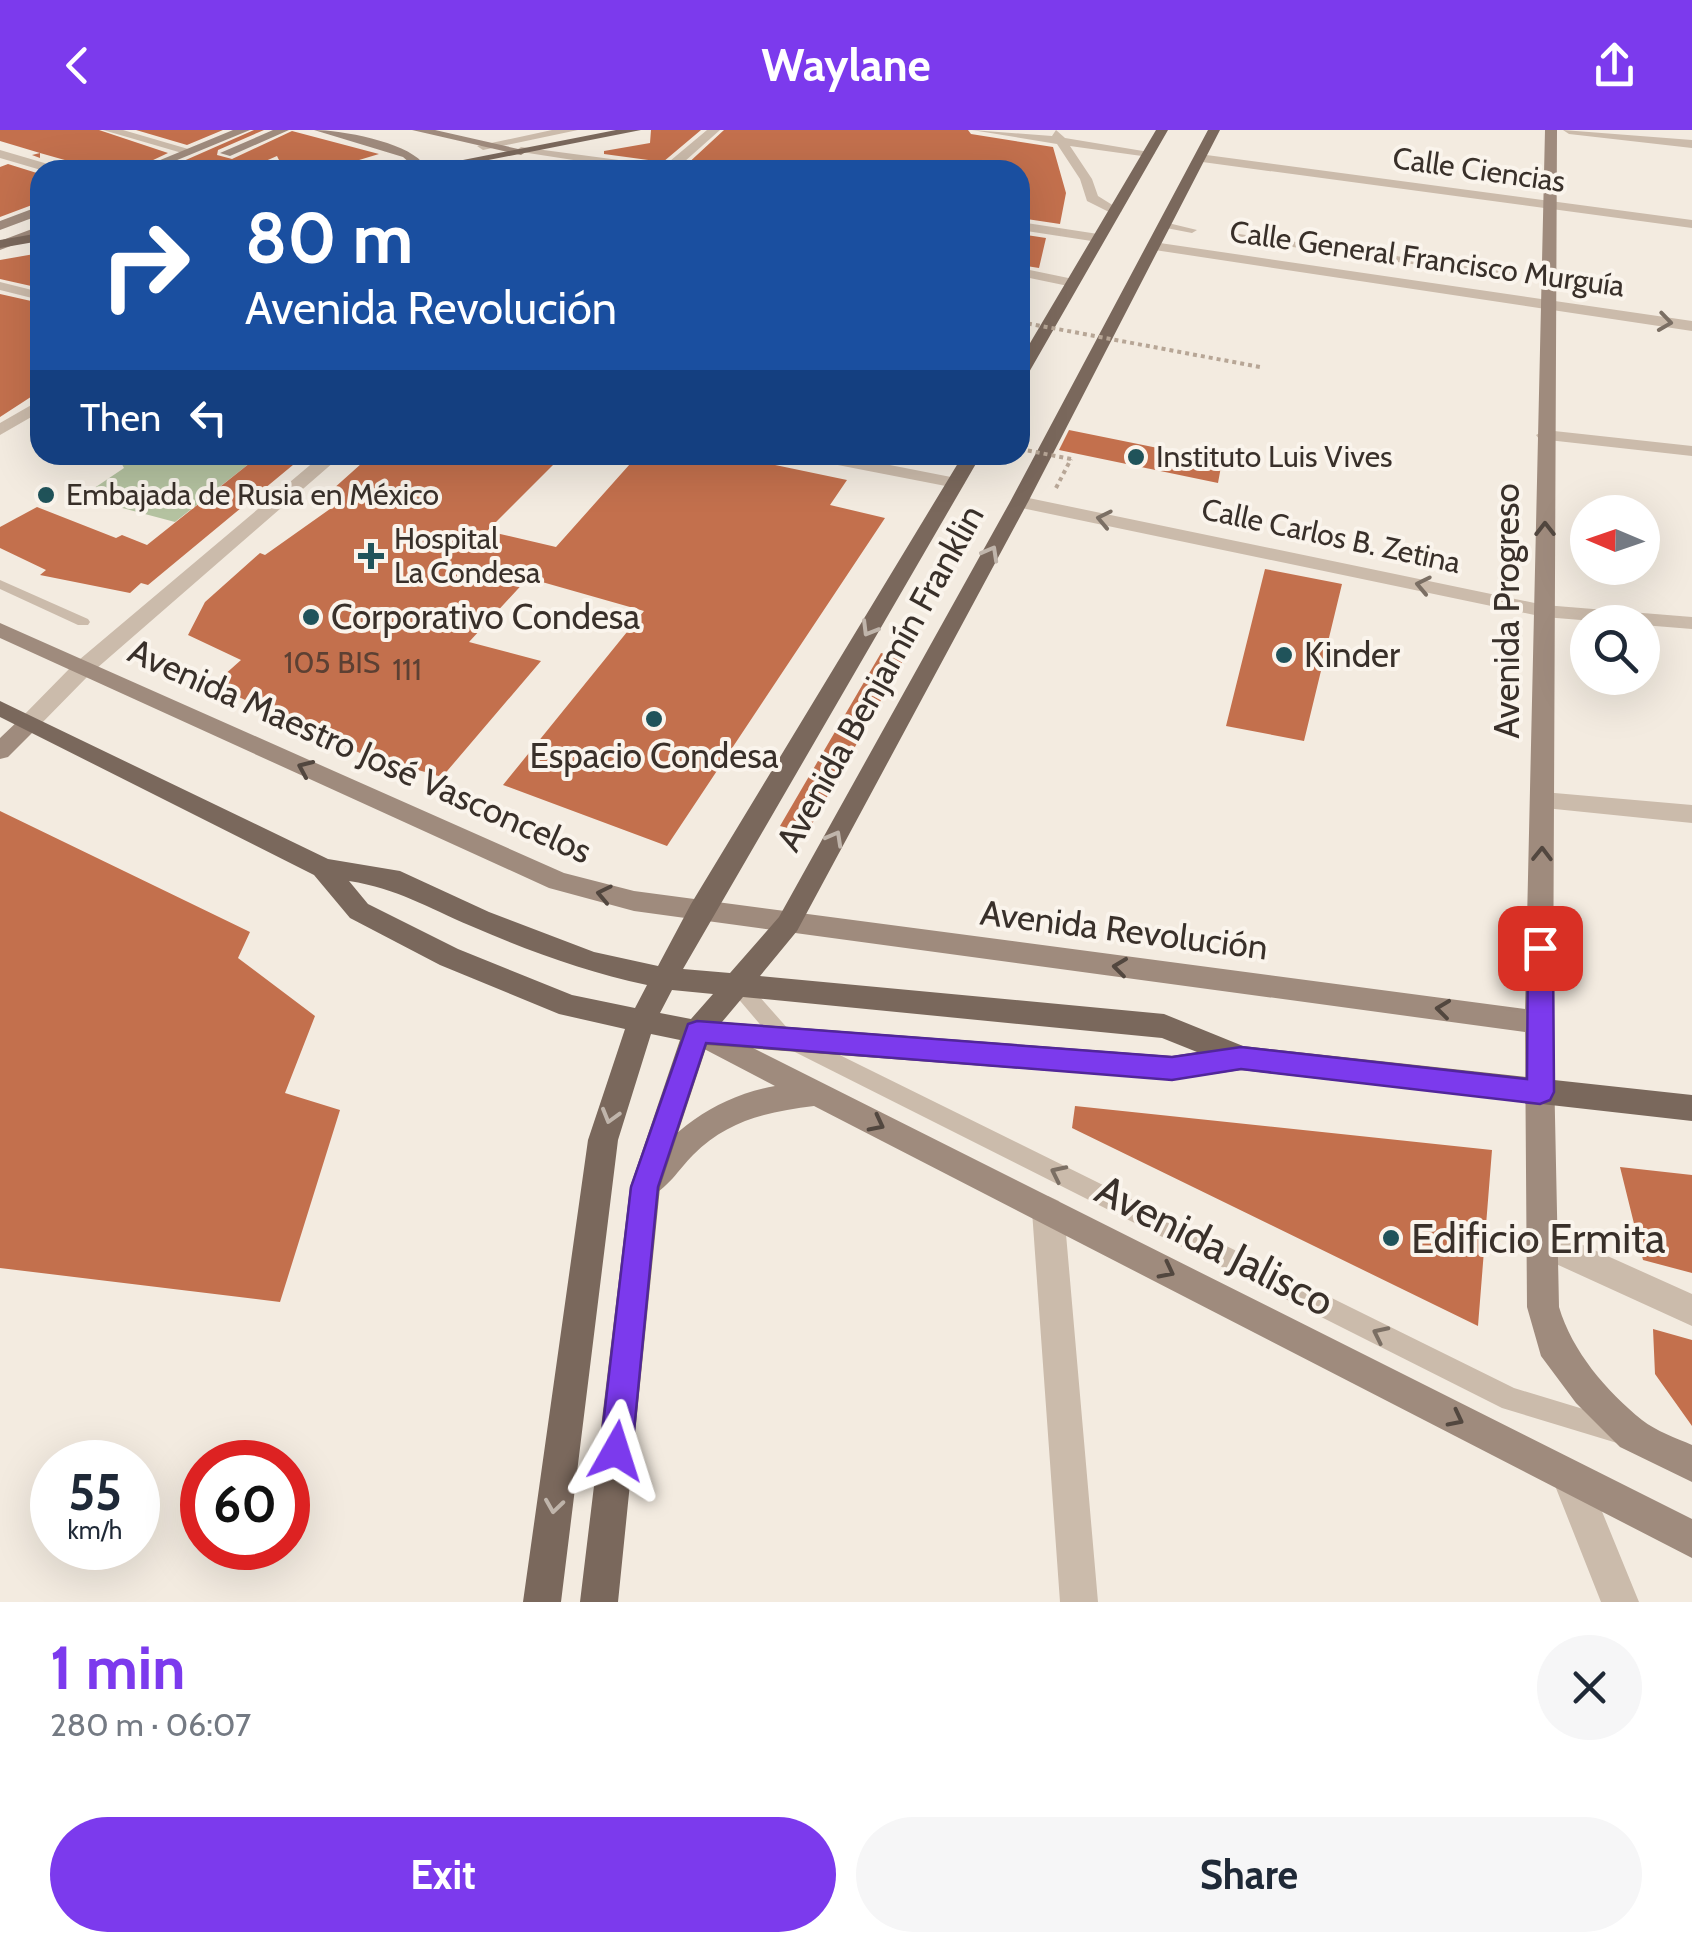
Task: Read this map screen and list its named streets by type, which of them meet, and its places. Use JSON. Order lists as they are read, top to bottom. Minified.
{"streets":{"main road":["Avenida Progreso","Avenida Benjamín Franklin","Avenida Maestro José Vasconcelos","Avenida Revolución","Avenida Jalisco"],"street":["Calle Ciencias","Calle General Francisco Murguía","Calle Carlos B. Zetina"]},"crossings":[["Calle Ciencias","Avenida Progreso"],["Calle Ciencias","Avenida Benjamín Franklin"],["Calle General Francisco Murguía","Avenida Progreso"],["Calle General Francisco Murguía","Avenida Benjamín Franklin"],["Calle Carlos B. Zetina","Avenida Progreso"],["Calle Carlos B. Zetina","Avenida Benjamín Franklin"],["Avenida Progreso","Avenida Revolución"],["Avenida Benjamín Franklin","Avenida Maestro José Vasconcelos"],["Avenida Benjamín Franklin","Avenida Revolución"],["Avenida Benjamín Franklin","Avenida Jalisco"],["Avenida Maestro José Vasconcelos","Avenida Revolución"]],"one_way":["Calle Carlos B. Zetina"],"places":{"other":["Instituto Luis Vives","Embajada de Rusia en México","Corporativo Condesa","Kinder","Espacio Condesa","Edificio Ermita"],"health":["Hospital La Condesa"]},"house_numbers":["105 BIS","111"],"north":"left","page":{"header":"Waylane","turn":["80 m","Avenida Revolución"],"then":"Then","speed":"55 km/h","limit":"60","heading":["1 min","280 m · 06:07"],"buttons":["Exit","Share"]}}
